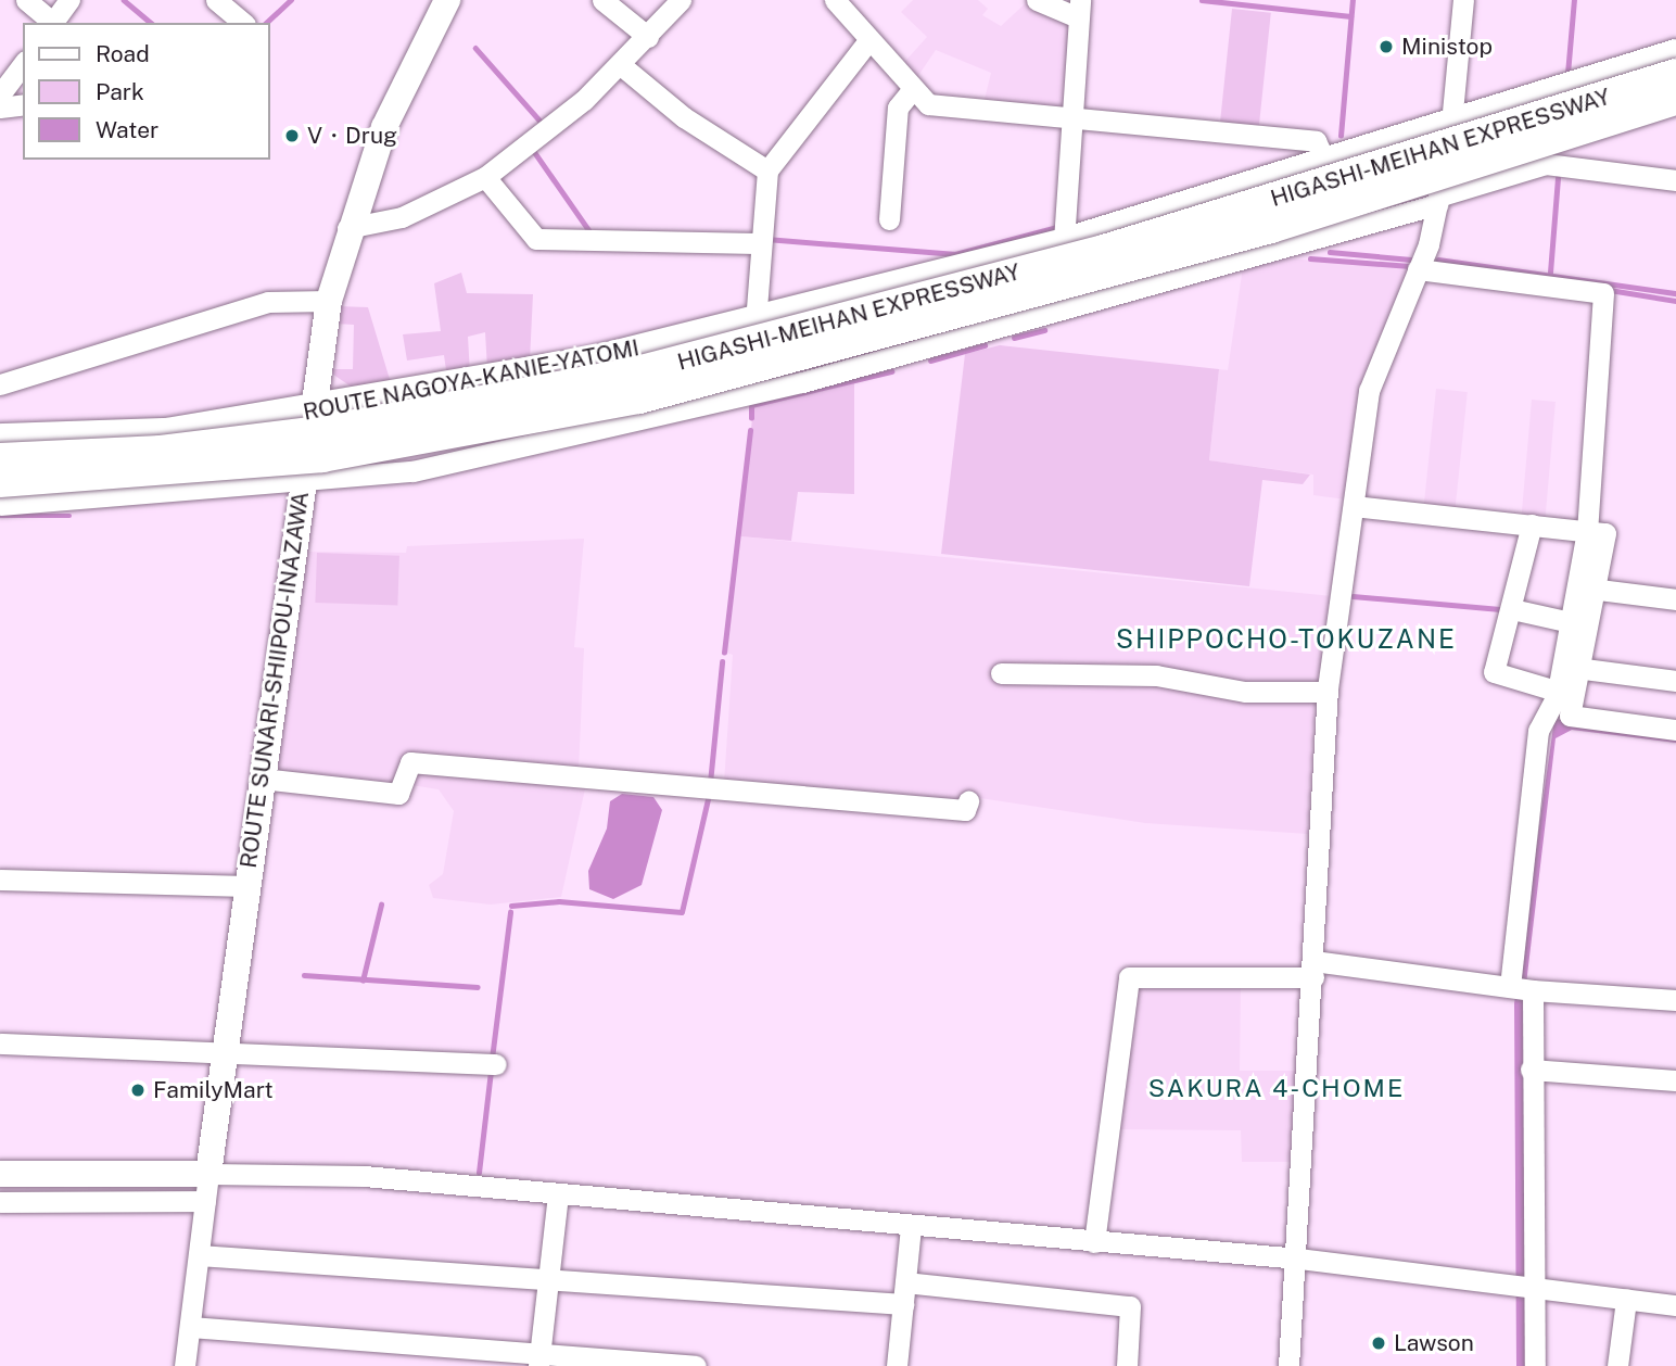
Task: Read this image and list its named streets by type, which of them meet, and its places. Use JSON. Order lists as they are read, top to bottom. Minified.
{"streets":{"highway":["HIGASHI-MEIHAN EXPRESSWAY"],"main road":["ROUTE NAGOYA-KANIE-YATOMI","ROUTE SUNARI-SHIIPOU-INAZAWA"]},"crossings":[["ROUTE NAGOYA-KANIE-YATOMI","ROUTE SUNARI-SHIIPOU-INAZAWA"]],"districts":["SHIPPOCHO-TOKUZANE","SAKURA 4-CHOME"],"places":["Ministop","V・Drug","FamilyMart","Lawson"],"legend":["Road","Park","Water"]}
